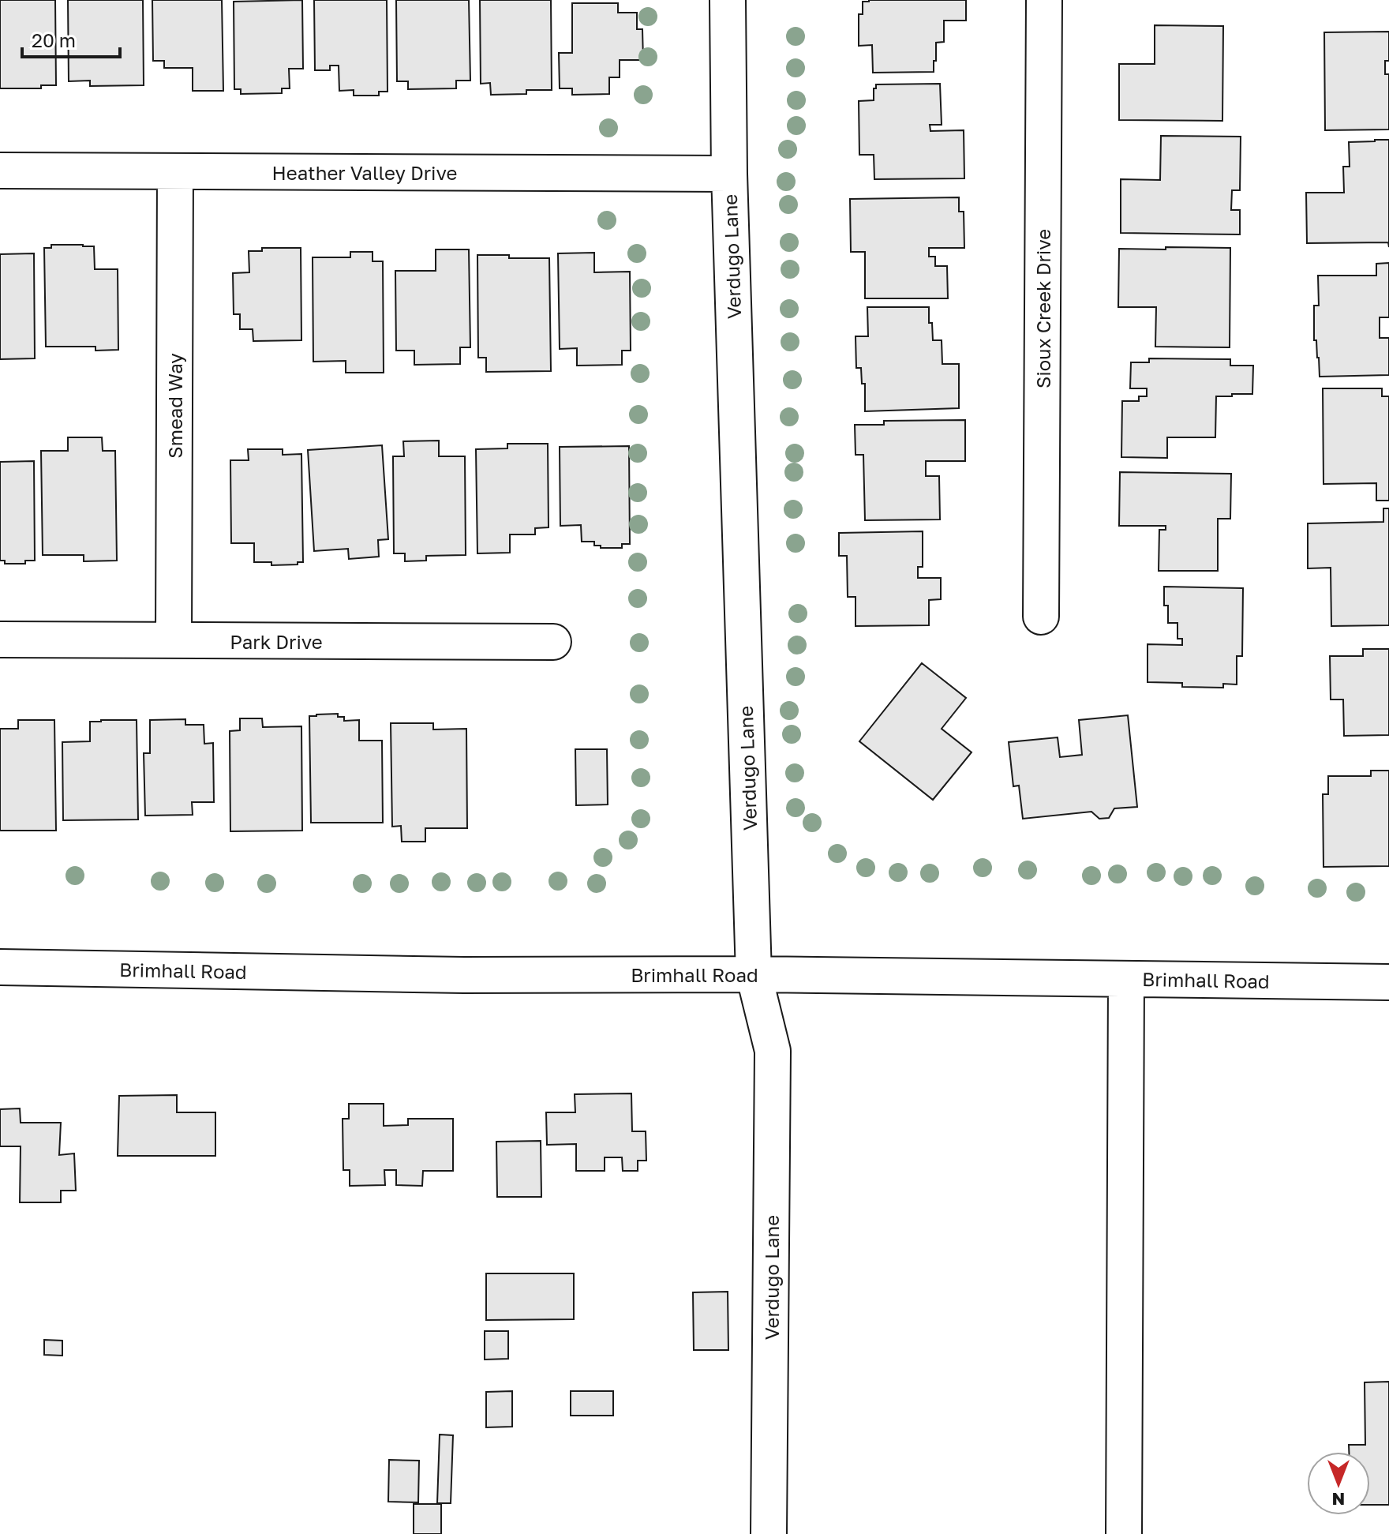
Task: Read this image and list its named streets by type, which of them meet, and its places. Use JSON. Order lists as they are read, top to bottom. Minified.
{"streets":{"street":["Heather Valley Drive","Verdugo Lane","Sioux Creek Drive","Smead Way","Park Drive","Brimhall Road"]},"crossings":[["Heather Valley Drive","Verdugo Lane"],["Heather Valley Drive","Smead Way"],["Verdugo Lane","Brimhall Road"],["Smead Way","Park Drive"]],"scale_bar":"20 m","north":"bottom"}
